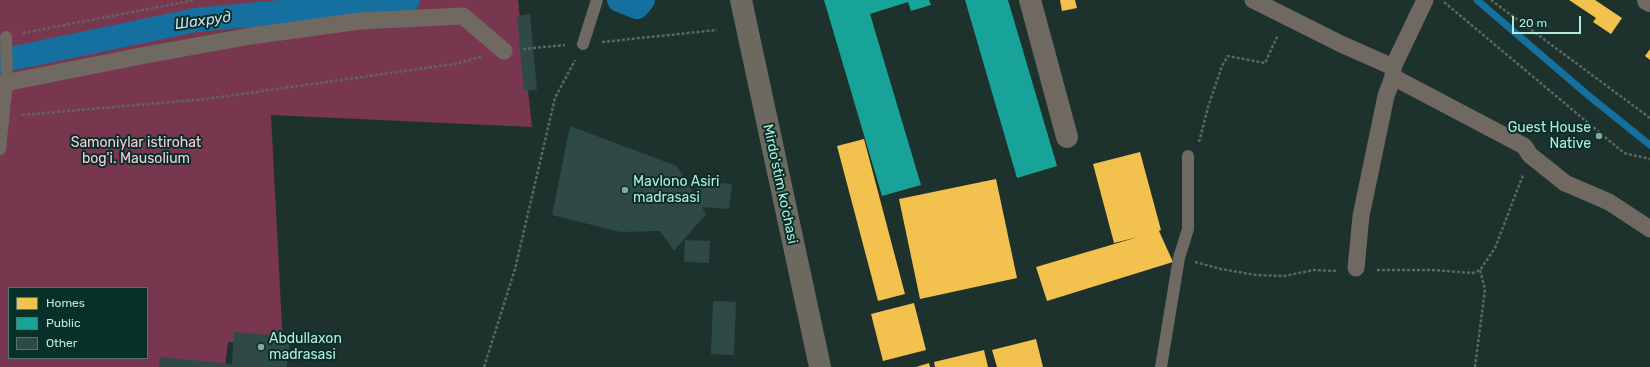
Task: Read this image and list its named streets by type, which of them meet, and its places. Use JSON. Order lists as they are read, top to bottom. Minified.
{"streets":{"main road":["Mirdo'stim ko'chasi"]},"water":["Шахруд"],"parks":["Samoniylar istirohat bog'i. Mausolium"],"places":["Guest House Native","Mavlono Asiri madrasasi","Abdullaxon madrasasi"],"legend":["Homes","Public","Other"],"scale_bar":"20 m"}
